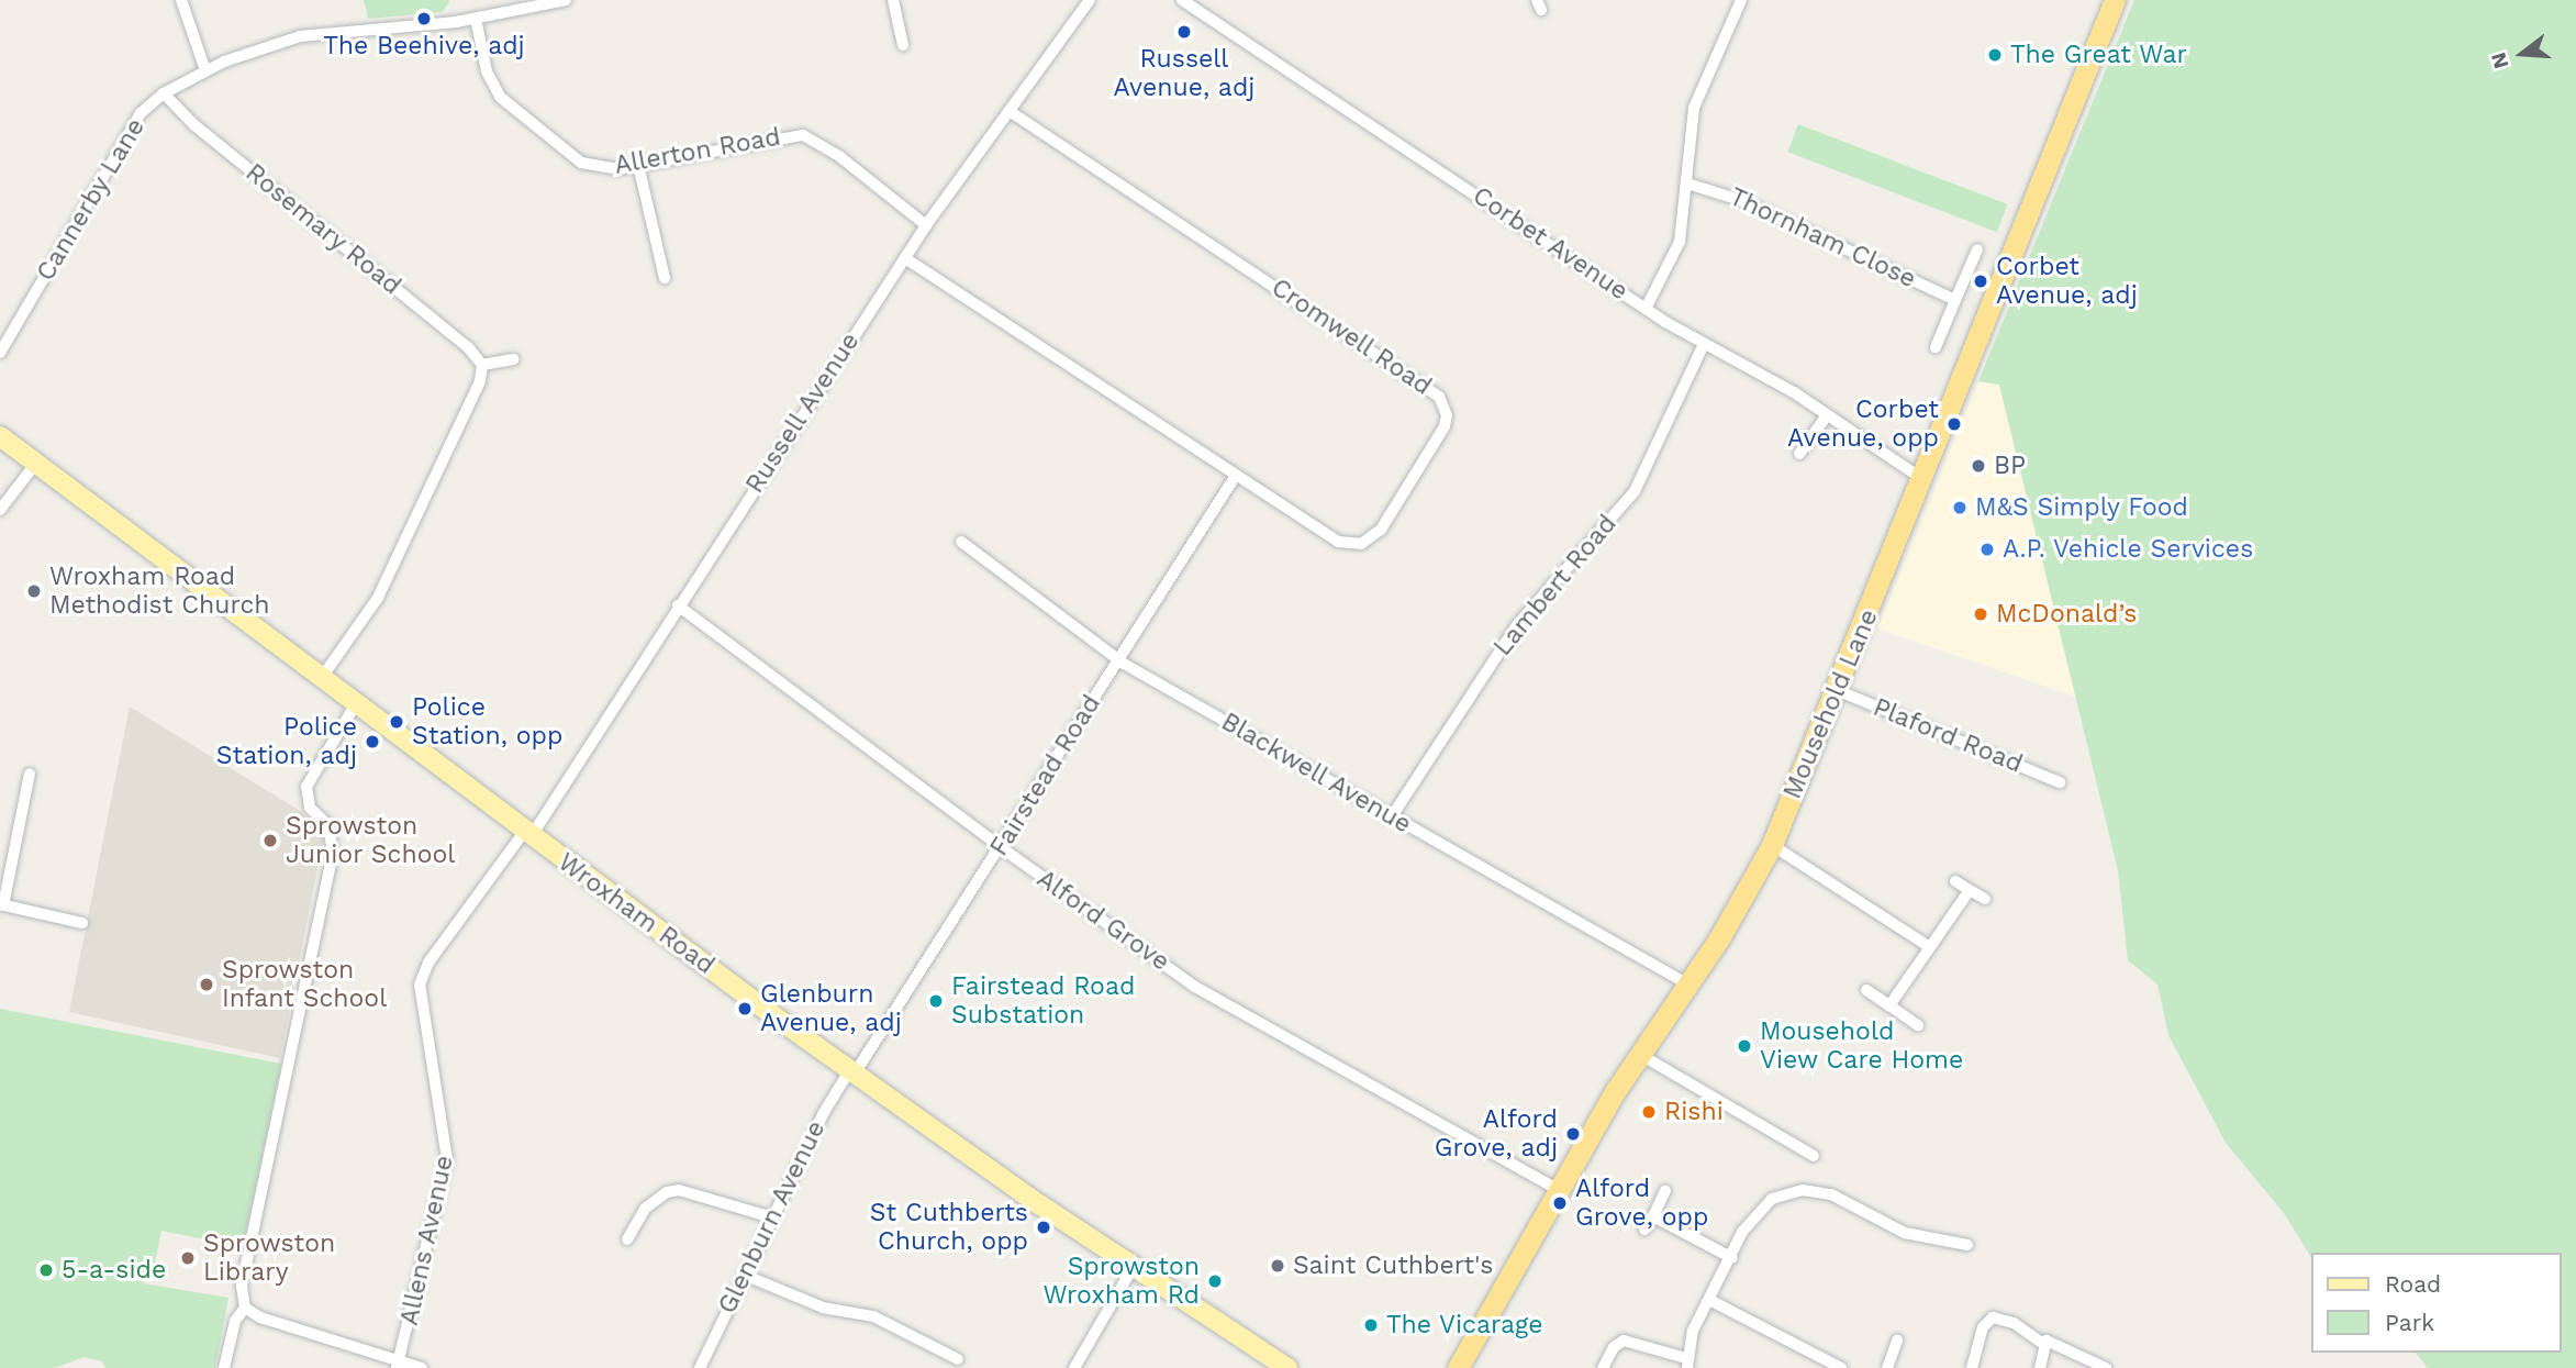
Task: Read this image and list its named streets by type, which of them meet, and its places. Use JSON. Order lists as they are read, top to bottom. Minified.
{"streets":{"highway":["Mousehold Lane"],"main road":["Wroxham Road"],"street":["Allerton Road","Cannerby Lane","Rosemary Road","Thornham Close","Corbet Avenue","Cromwell Road","Russell Avenue","Lambert Road","Plaford Road","Blackwell Avenue","Fairstead Road","Alford Grove","Glenburn Avenue","Allens Avenue"]},"crossings":[["Allerton Road","Cannerby Lane"],["Allerton Road","Russell Avenue"],["Cannerby Lane","Rosemary Road"],["Corbet Avenue","Lambert Road"],["Corbet Avenue","Mousehold Lane"],["Cromwell Road","Russell Avenue"],["Cromwell Road","Fairstead Road"],["Russell Avenue","Wroxham Road"],["Russell Avenue","Alford Grove"],["Russell Avenue","Allens Avenue"],["Lambert Road","Blackwell Avenue"],["Mousehold Lane","Plaford Road"],["Mousehold Lane","Blackwell Avenue"],["Mousehold Lane","Alford Grove"],["Blackwell Avenue","Fairstead Road"],["Fairstead Road","Wroxham Road"],["Fairstead Road","Alford Grove"],["Fairstead Road","Glenburn Avenue"],["Wroxham Road","Glenburn Avenue"],["Wroxham Road","Allens Avenue"]],"places":["The Beehive, adj","Russell Avenue, adj","The Great War","Corbet Avenue, adj","Corbet Avenue, opp","BP","M&S Simply Food","A.P. Vehicle Services","Wroxham Road Methodist Church","McDonald’s","Police Station, opp","Police Station, adj","Sprowston Junior School","Sprowston Infant School","Fairstead Road Substation","Glenburn Avenue, adj","Mousehold View Care Home","Rishi","Alford Grove, adj","Alford Grove, opp","St Cuthberts Church, opp","Sprowston Library","Saint Cuthbert's","5-a-side","Sprowston Wroxham Rd","The Vicarage"],"legend":["Road","Park"],"north":"left"}
